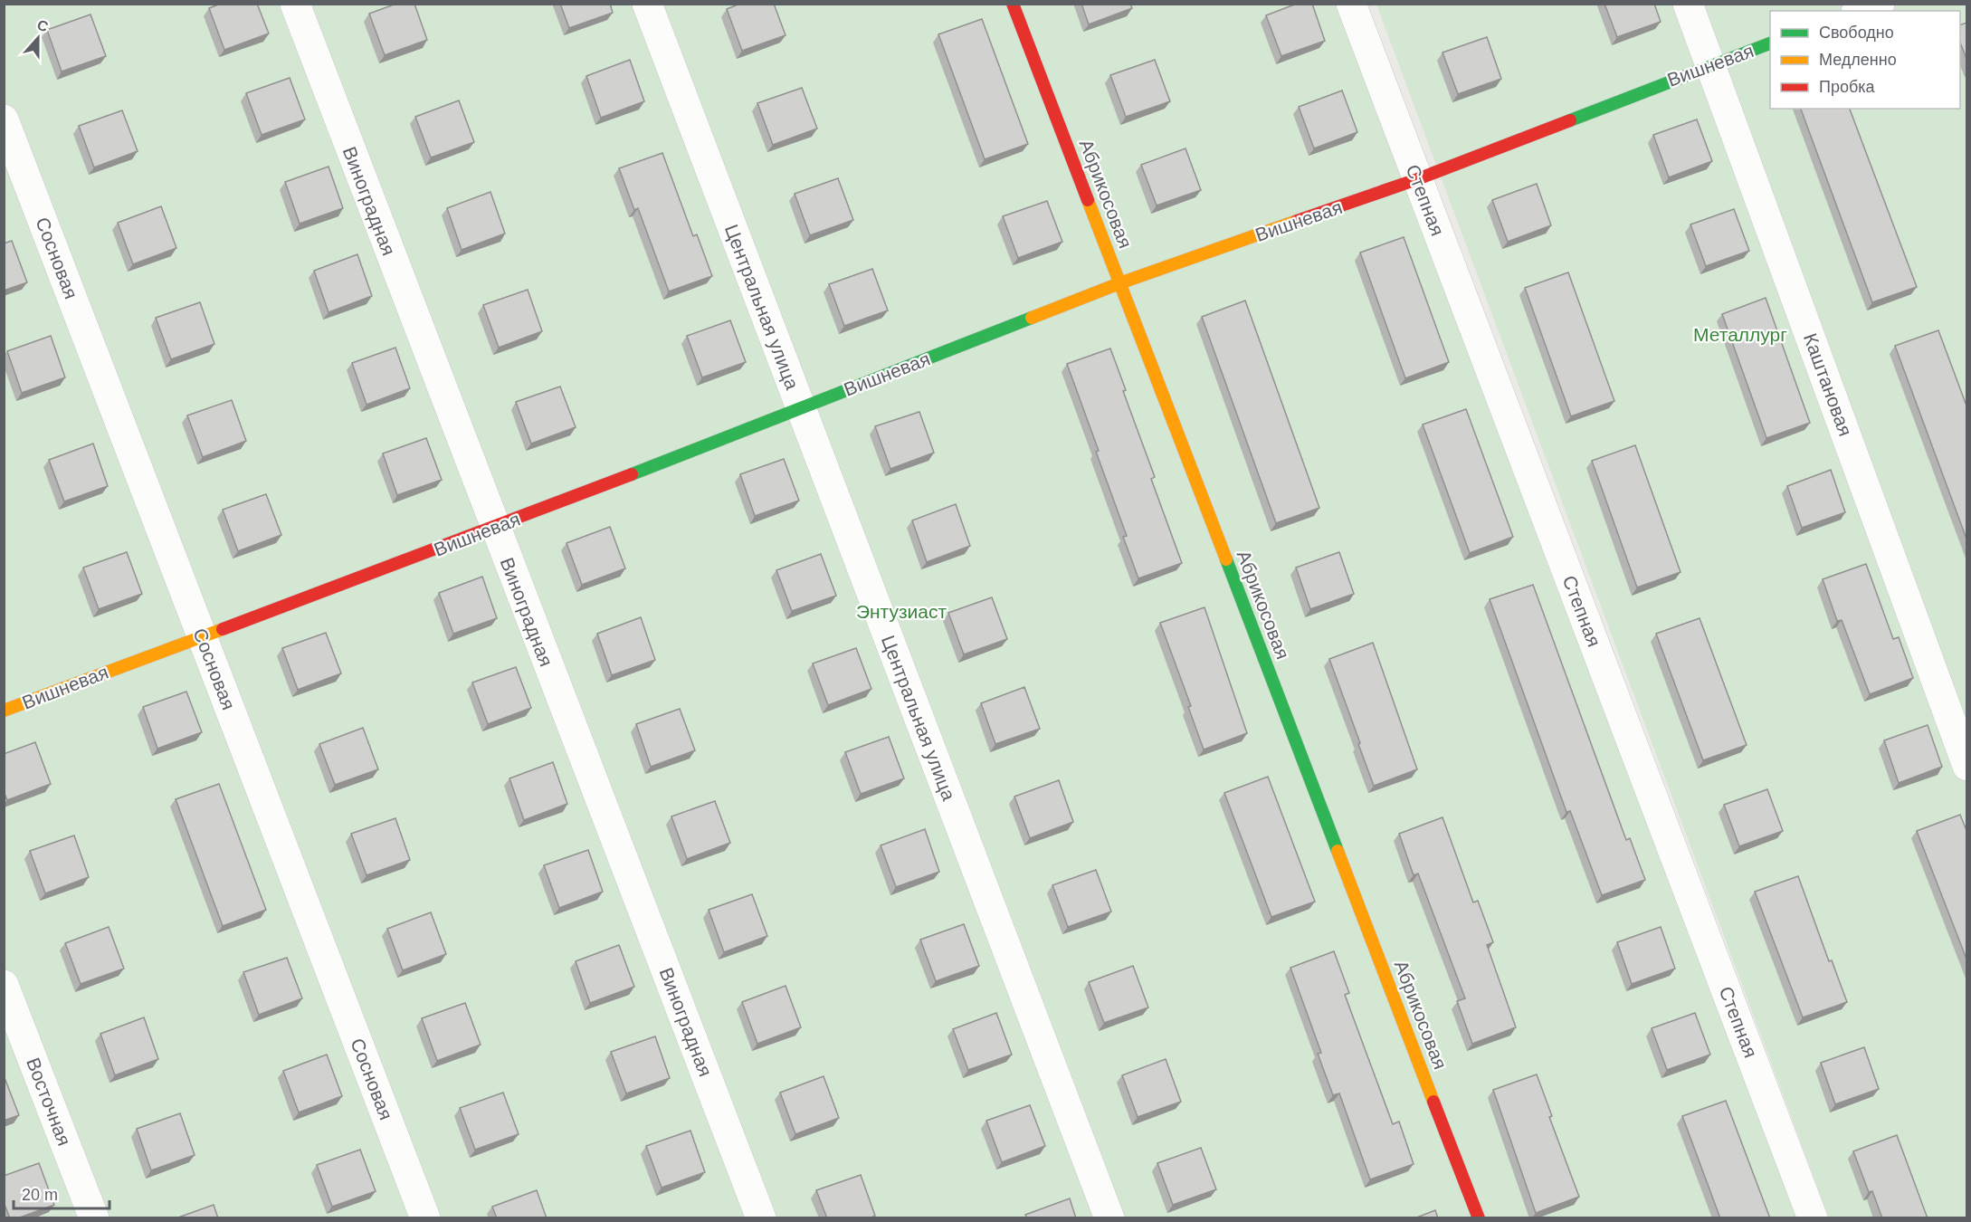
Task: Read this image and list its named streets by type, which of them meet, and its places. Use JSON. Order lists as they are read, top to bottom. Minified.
{"streets":{"street":["Вишневая","Абрикосовая","Степная","Виноградная","Сосновая","Центральная улица","Каштановая","Восточная"]},"crossings":[["Вишневая","Абрикосовая"],["Вишневая","Степная"],["Вишневая","Виноградная"],["Вишневая","Сосновая"],["Вишневая","Центральная улица"],["Вишневая","Каштановая"]],"parks":["Металлург","Энтузиаст"],"legend":["Свободно","Медленно","Пробка"],"scale_bar":"20 m","north":"top"}
